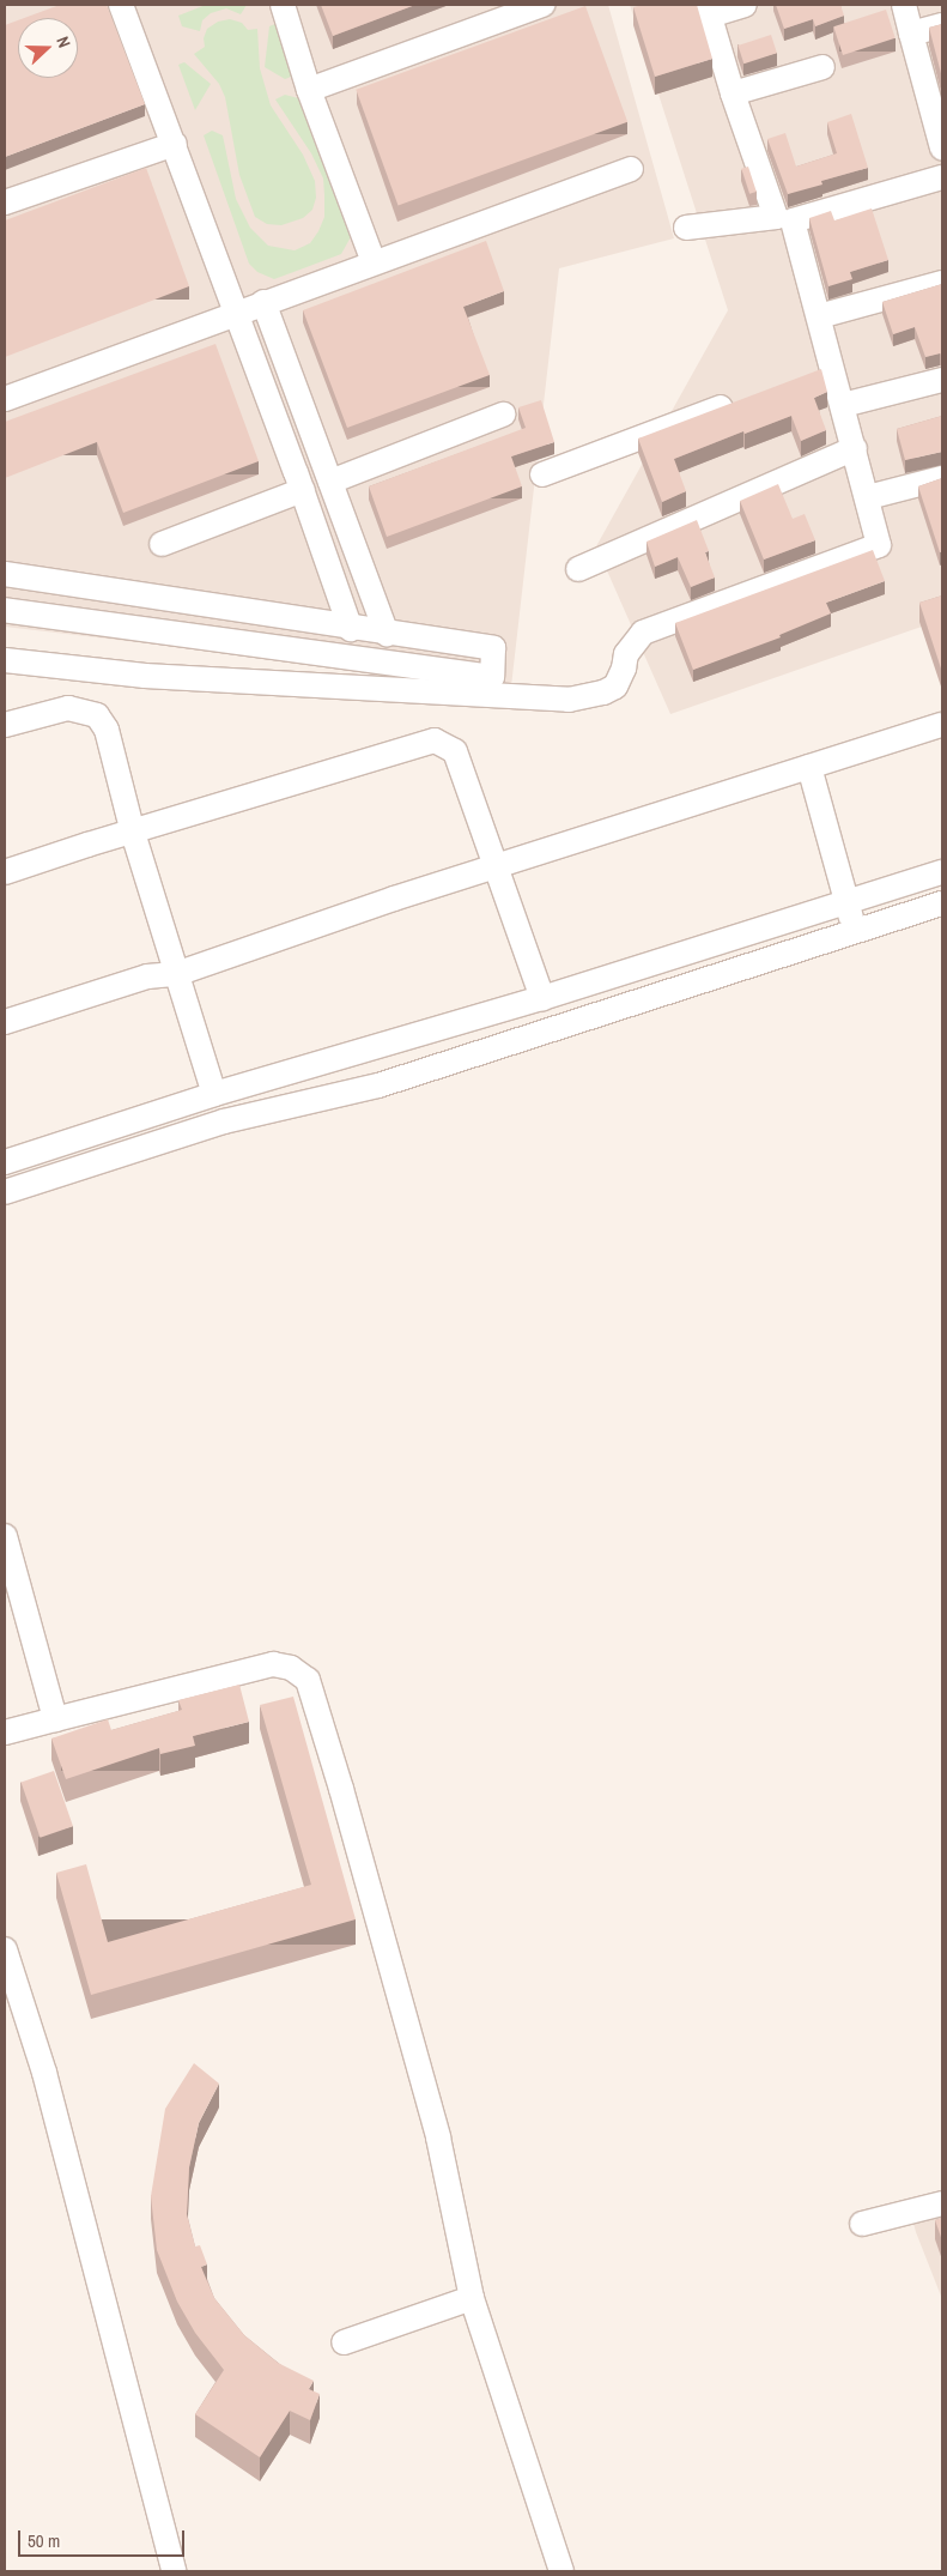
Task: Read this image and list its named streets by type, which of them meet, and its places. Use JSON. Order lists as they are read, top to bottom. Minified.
{"scale_bar":"50 m","north":"right"}
